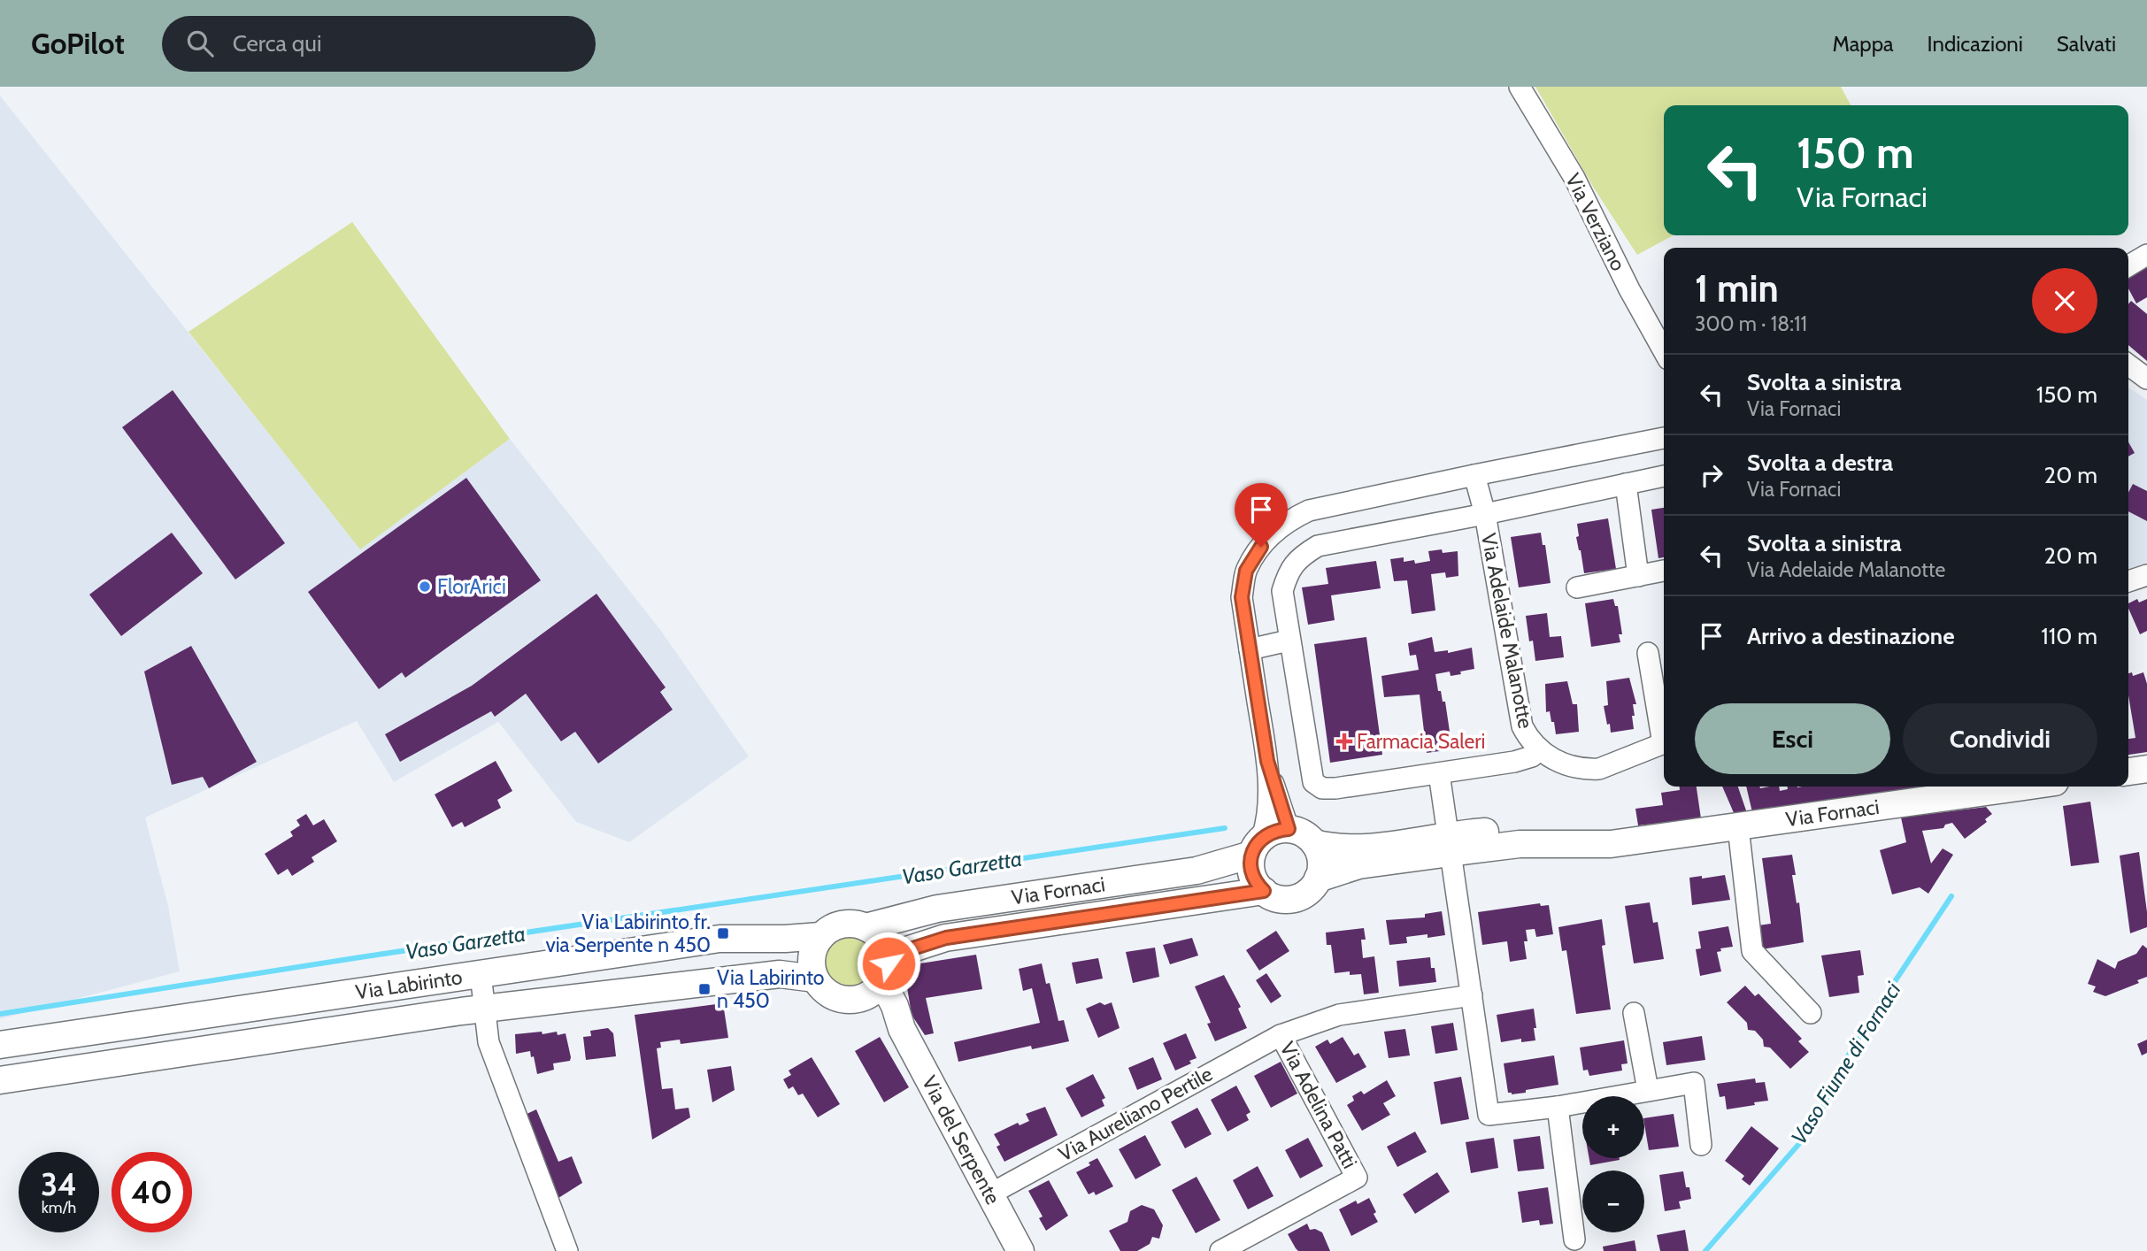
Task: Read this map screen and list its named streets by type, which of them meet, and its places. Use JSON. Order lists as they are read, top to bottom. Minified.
{"streets":{"street":["Via Verziano","Via Adelaide Malanotte","Via Fornaci","Via Labirinto","Via Adelina Patti","Via Aureliano Pertile","Via del Serpente"]},"crossings":[["Via Fornaci","Via Labirinto"],["Via Fornaci","Via del Serpente"],["Via Labirinto","Via del Serpente"],["Via Adelina Patti","Via Aureliano Pertile"],["Via Aureliano Pertile","Via del Serpente"]],"water":["Vaso Garzetta","Vaso Fiume di Fornaci"],"places":{"other":["FlorArici"],"health":["Farmacia Saleri"],"transit":["Via Labirinto fr. via Serpente n 450","Via Labirinto n 450"]},"page":{"header":"GoPilot","search":"Cerca qui","nav":["Mappa","Indicazioni","Salvati"],"turn":["150 m","Via Fornaci"],"heading":["1 min","300 m · 18:11"],"list":[{"name":"Svolta a sinistra","note":"Via Fornaci","value":"150 m"},{"name":"Svolta a destra","note":"Via Fornaci","value":"20 m"},{"name":"Svolta a sinistra","note":"Via Adelaide Malanotte","value":"20 m"},{"name":"Arrivo a destinazione","value":"110 m"}],"buttons":["Esci","Condividi"],"map_buttons":["+","−"],"speed":"34 km/h","limit":"40"}}
